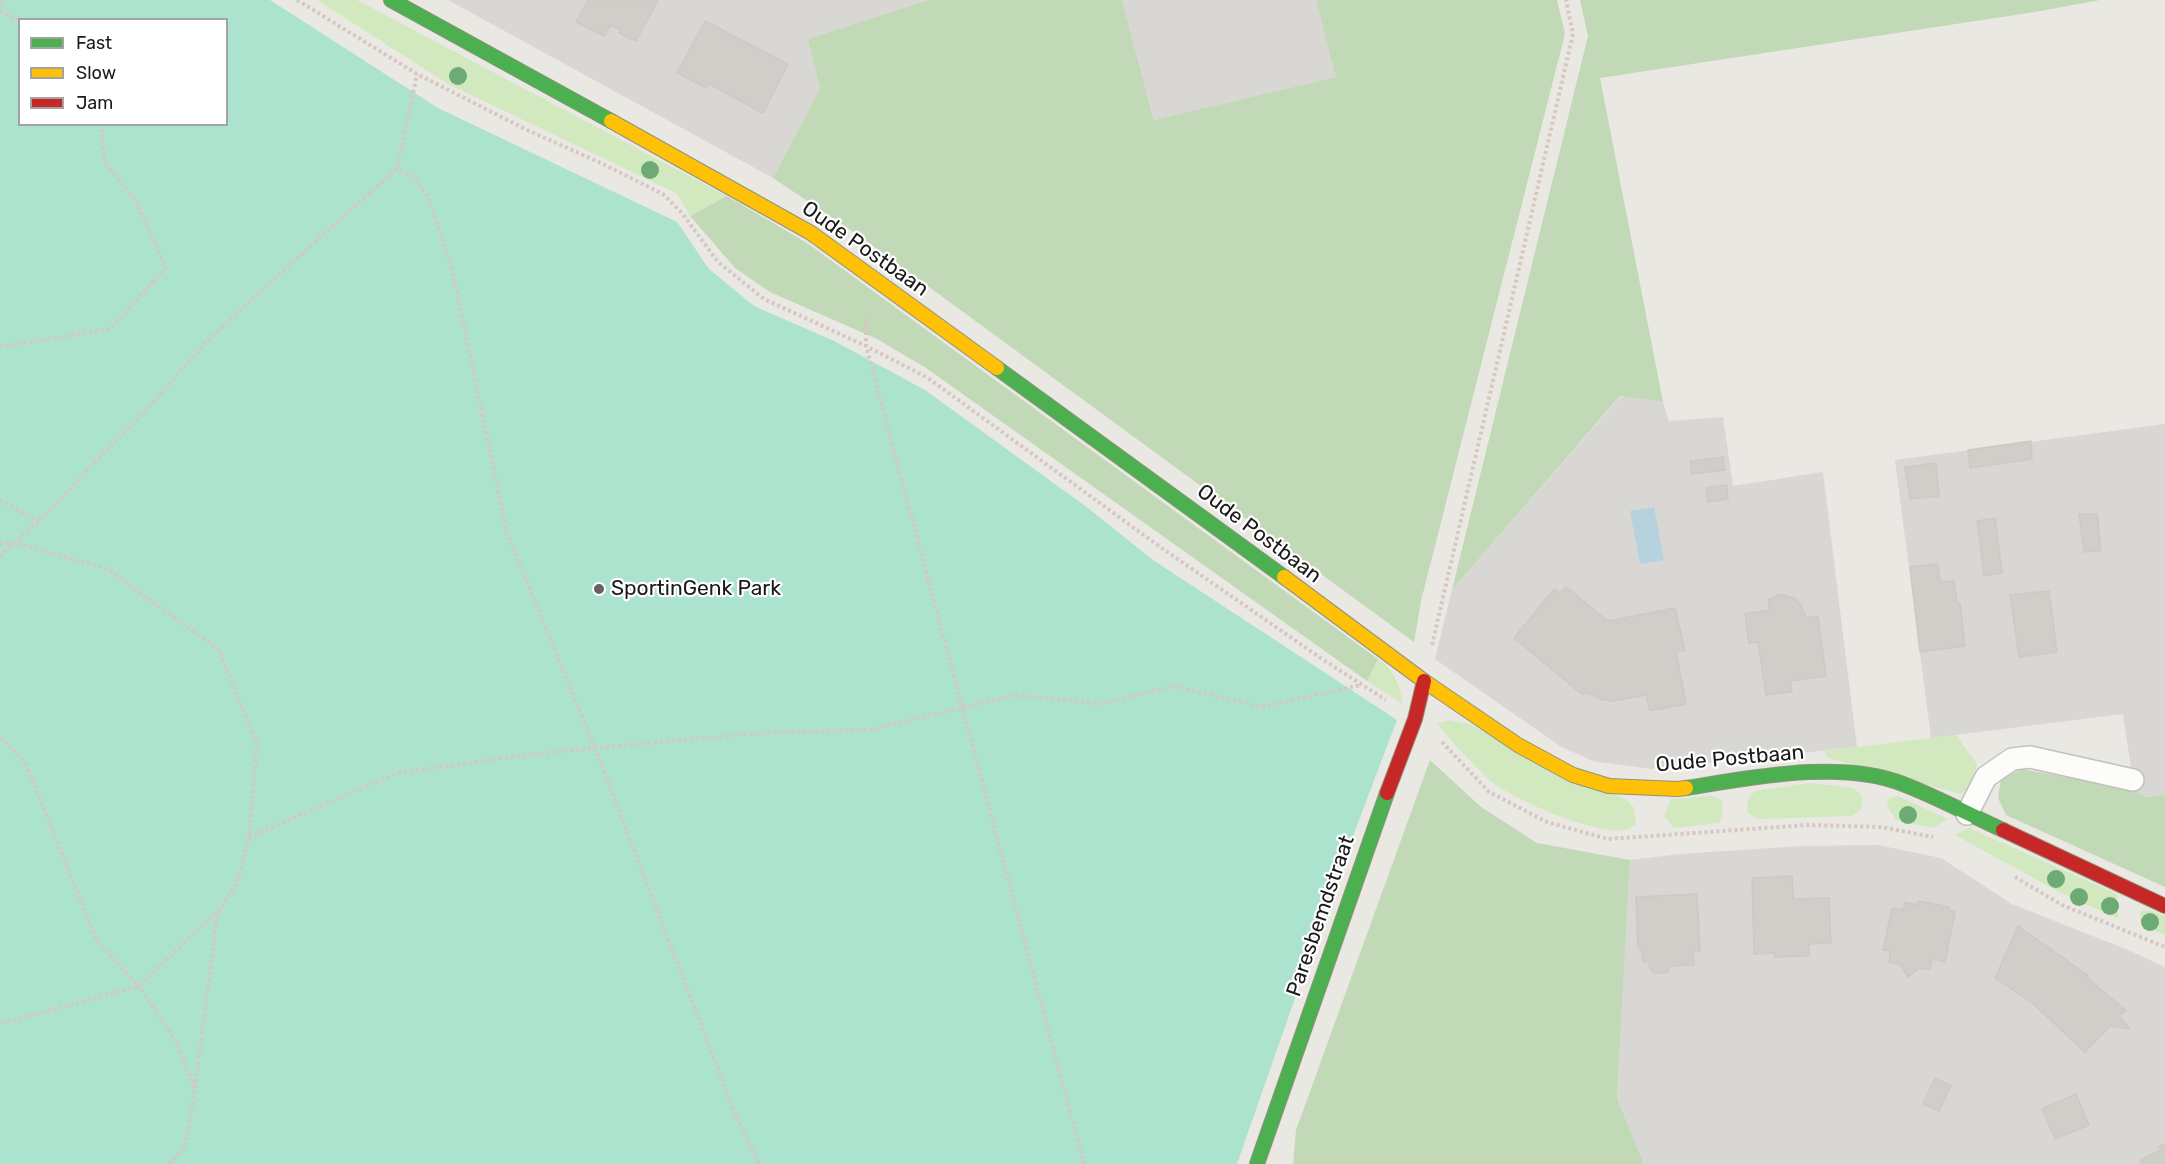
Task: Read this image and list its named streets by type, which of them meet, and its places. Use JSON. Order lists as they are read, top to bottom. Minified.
{"streets":{"street":["Oude Postbaan","Paresbemdstraat"]},"crossings":[["Oude Postbaan","Paresbemdstraat"]],"places":["SportinGenk Park"],"legend":["Fast","Slow","Jam"]}
